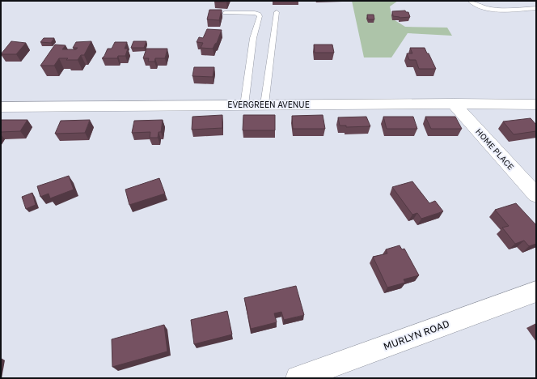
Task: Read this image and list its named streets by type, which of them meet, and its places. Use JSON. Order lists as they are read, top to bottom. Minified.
{"streets":{"street":["EVERGREEN AVENUE","HOME PLACE","MURLYN ROAD"]},"crossings":[["EVERGREEN AVENUE","HOME PLACE"]]}
